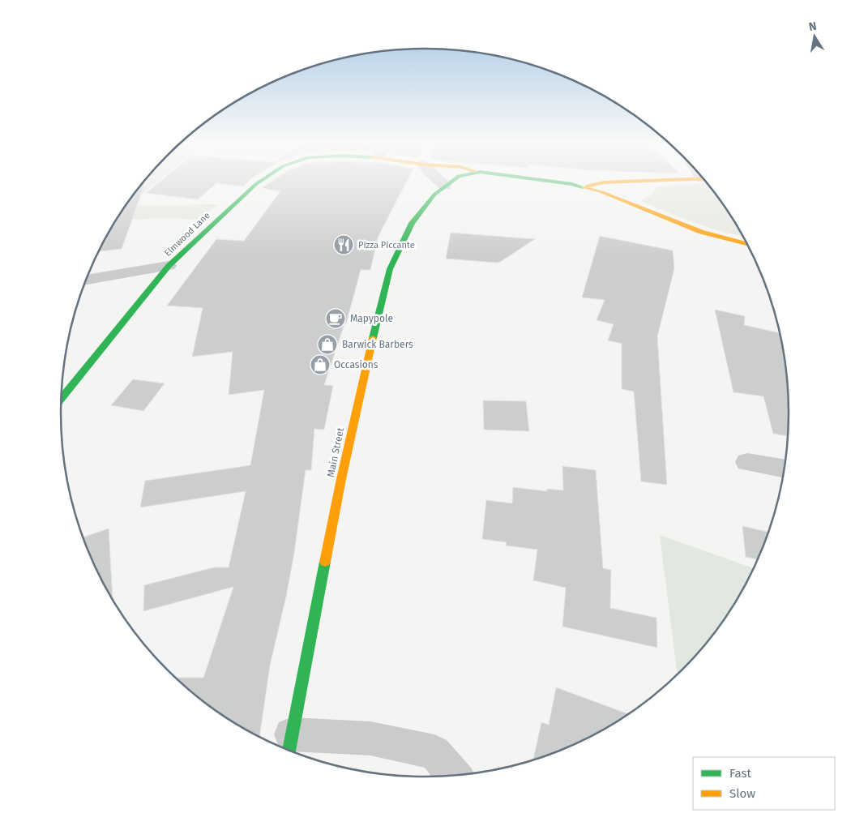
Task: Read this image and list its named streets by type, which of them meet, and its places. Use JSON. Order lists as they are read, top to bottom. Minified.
{"streets":{"street":["Elmwood Lane","Main Street"]},"places":{"restaurant":["Pizza Piccante"],"cafe":["Mapypole"],"shop":["Barwick Barbers","Occasions"]},"legend":["Fast","Slow"],"north":"top"}
